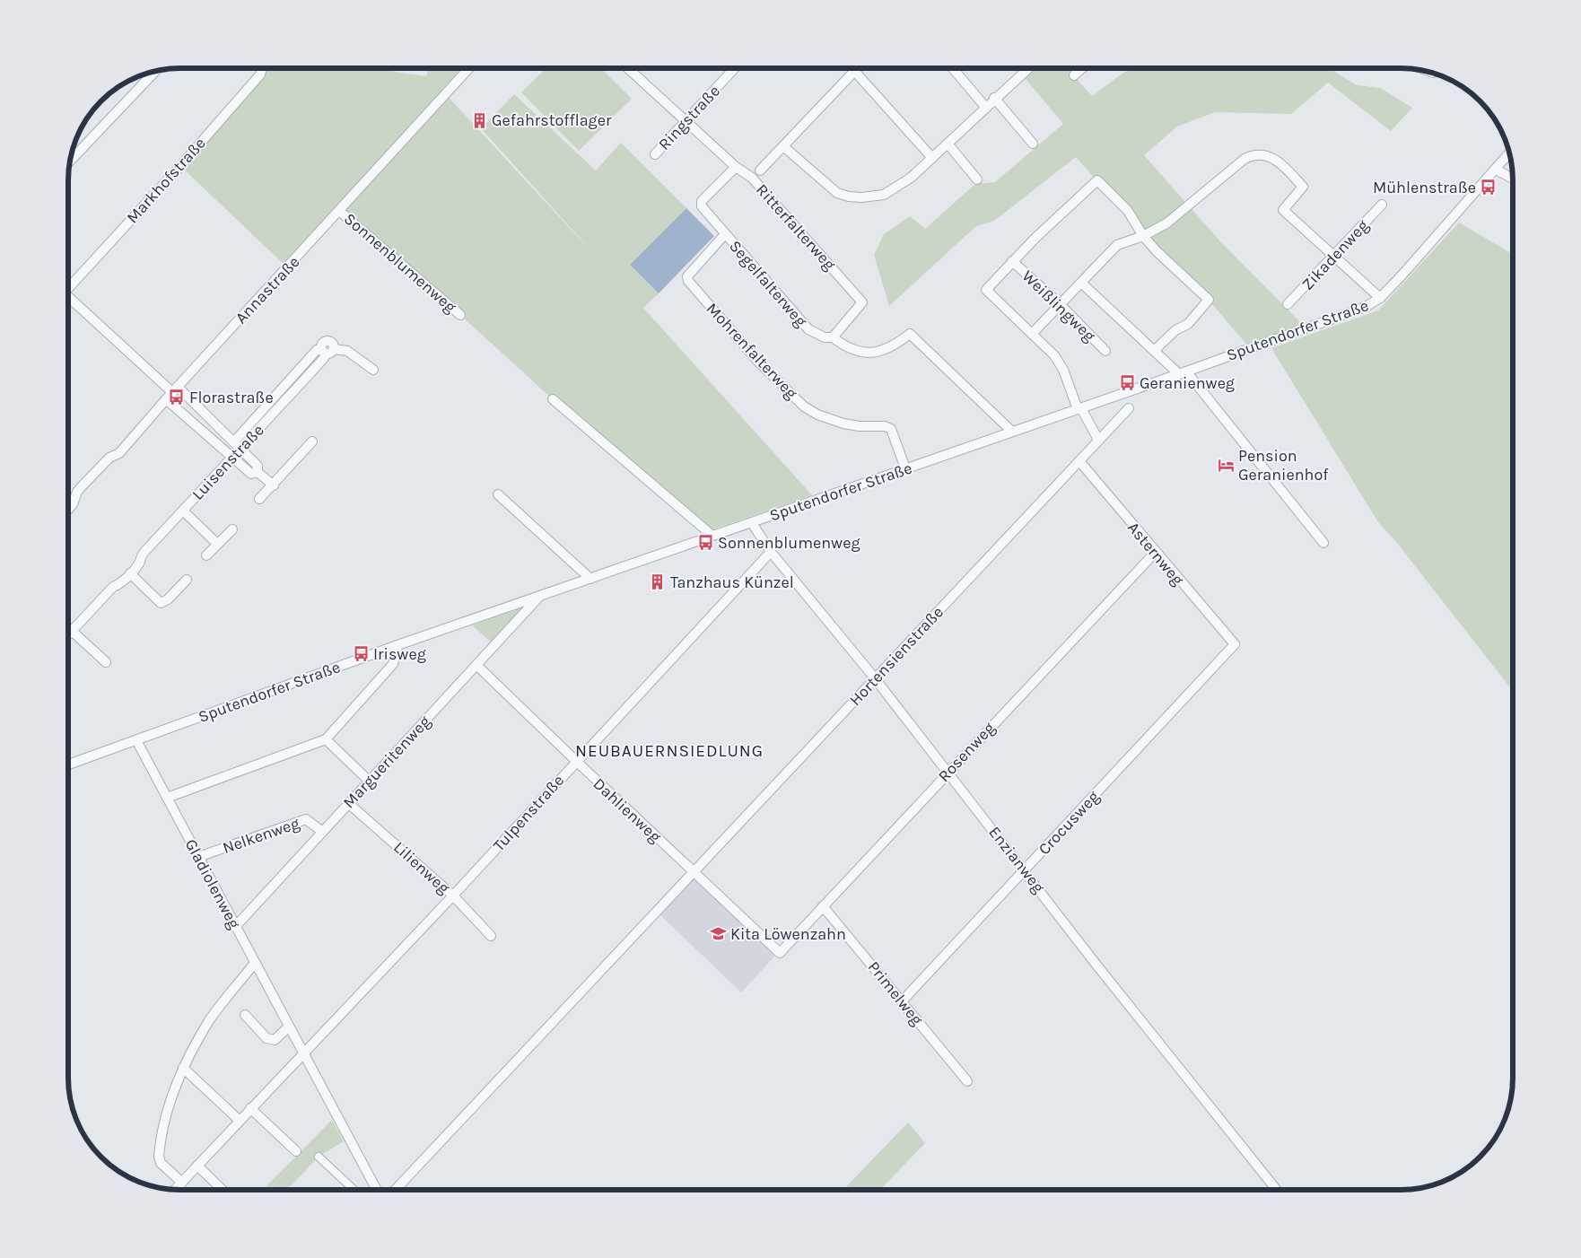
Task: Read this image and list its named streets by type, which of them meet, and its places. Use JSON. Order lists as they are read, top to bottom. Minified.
{"streets":{"street":["Ringstraße","Markhofstraße","Ritterfalterweg","Zikadenweg","Sonnenblumenweg","Segelfalterweg","Annastraße","Weißlingweg","Sputendorfer Straße","Mohrenfalterweg","Luisenstraße","Asternweg","Hortensienstraße","Rosenweg","Margueritenweg","Dahlienweg","Tulpenstraße","Crocusweg","Nelkenweg","Enzianweg","Lilienweg","Gladiolenweg","Primelweg"]},"crossings":[["Ringstraße","Ritterfalterweg"],["Ritterfalterweg","Segelfalterweg"],["Sonnenblumenweg","Annastraße"],["Segelfalterweg","Sputendorfer Straße"],["Segelfalterweg","Mohrenfalterweg"],["Sputendorfer Straße","Mohrenfalterweg"],["Sputendorfer Straße","Margueritenweg"],["Sputendorfer Straße","Enzianweg"],["Sputendorfer Straße","Gladiolenweg"],["Asternweg","Hortensienstraße"],["Asternweg","Rosenweg"],["Asternweg","Crocusweg"],["Hortensienstraße","Dahlienweg"],["Hortensienstraße","Enzianweg"],["Rosenweg","Dahlienweg"],["Rosenweg","Enzianweg"],["Rosenweg","Primelweg"],["Margueritenweg","Dahlienweg"],["Margueritenweg","Nelkenweg"],["Margueritenweg","Lilienweg"],["Margueritenweg","Gladiolenweg"],["Dahlienweg","Tulpenstraße"],["Tulpenstraße","Enzianweg"],["Tulpenstraße","Lilienweg"],["Tulpenstraße","Gladiolenweg"],["Crocusweg","Enzianweg"],["Crocusweg","Primelweg"],["Nelkenweg","Gladiolenweg"]],"districts":["NEUBAUERNSIEDLUNG"],"places":{"building":["Gefahrstofflager","Tanzhaus Künzel"],"bus stop":["Mühlenstraße","Geranienweg","Florastraße","Sonnenblumenweg","Irisweg"],"hotel":["Pension Geranienhof"],"school or university":["Kita Löwenzahn"]}}
